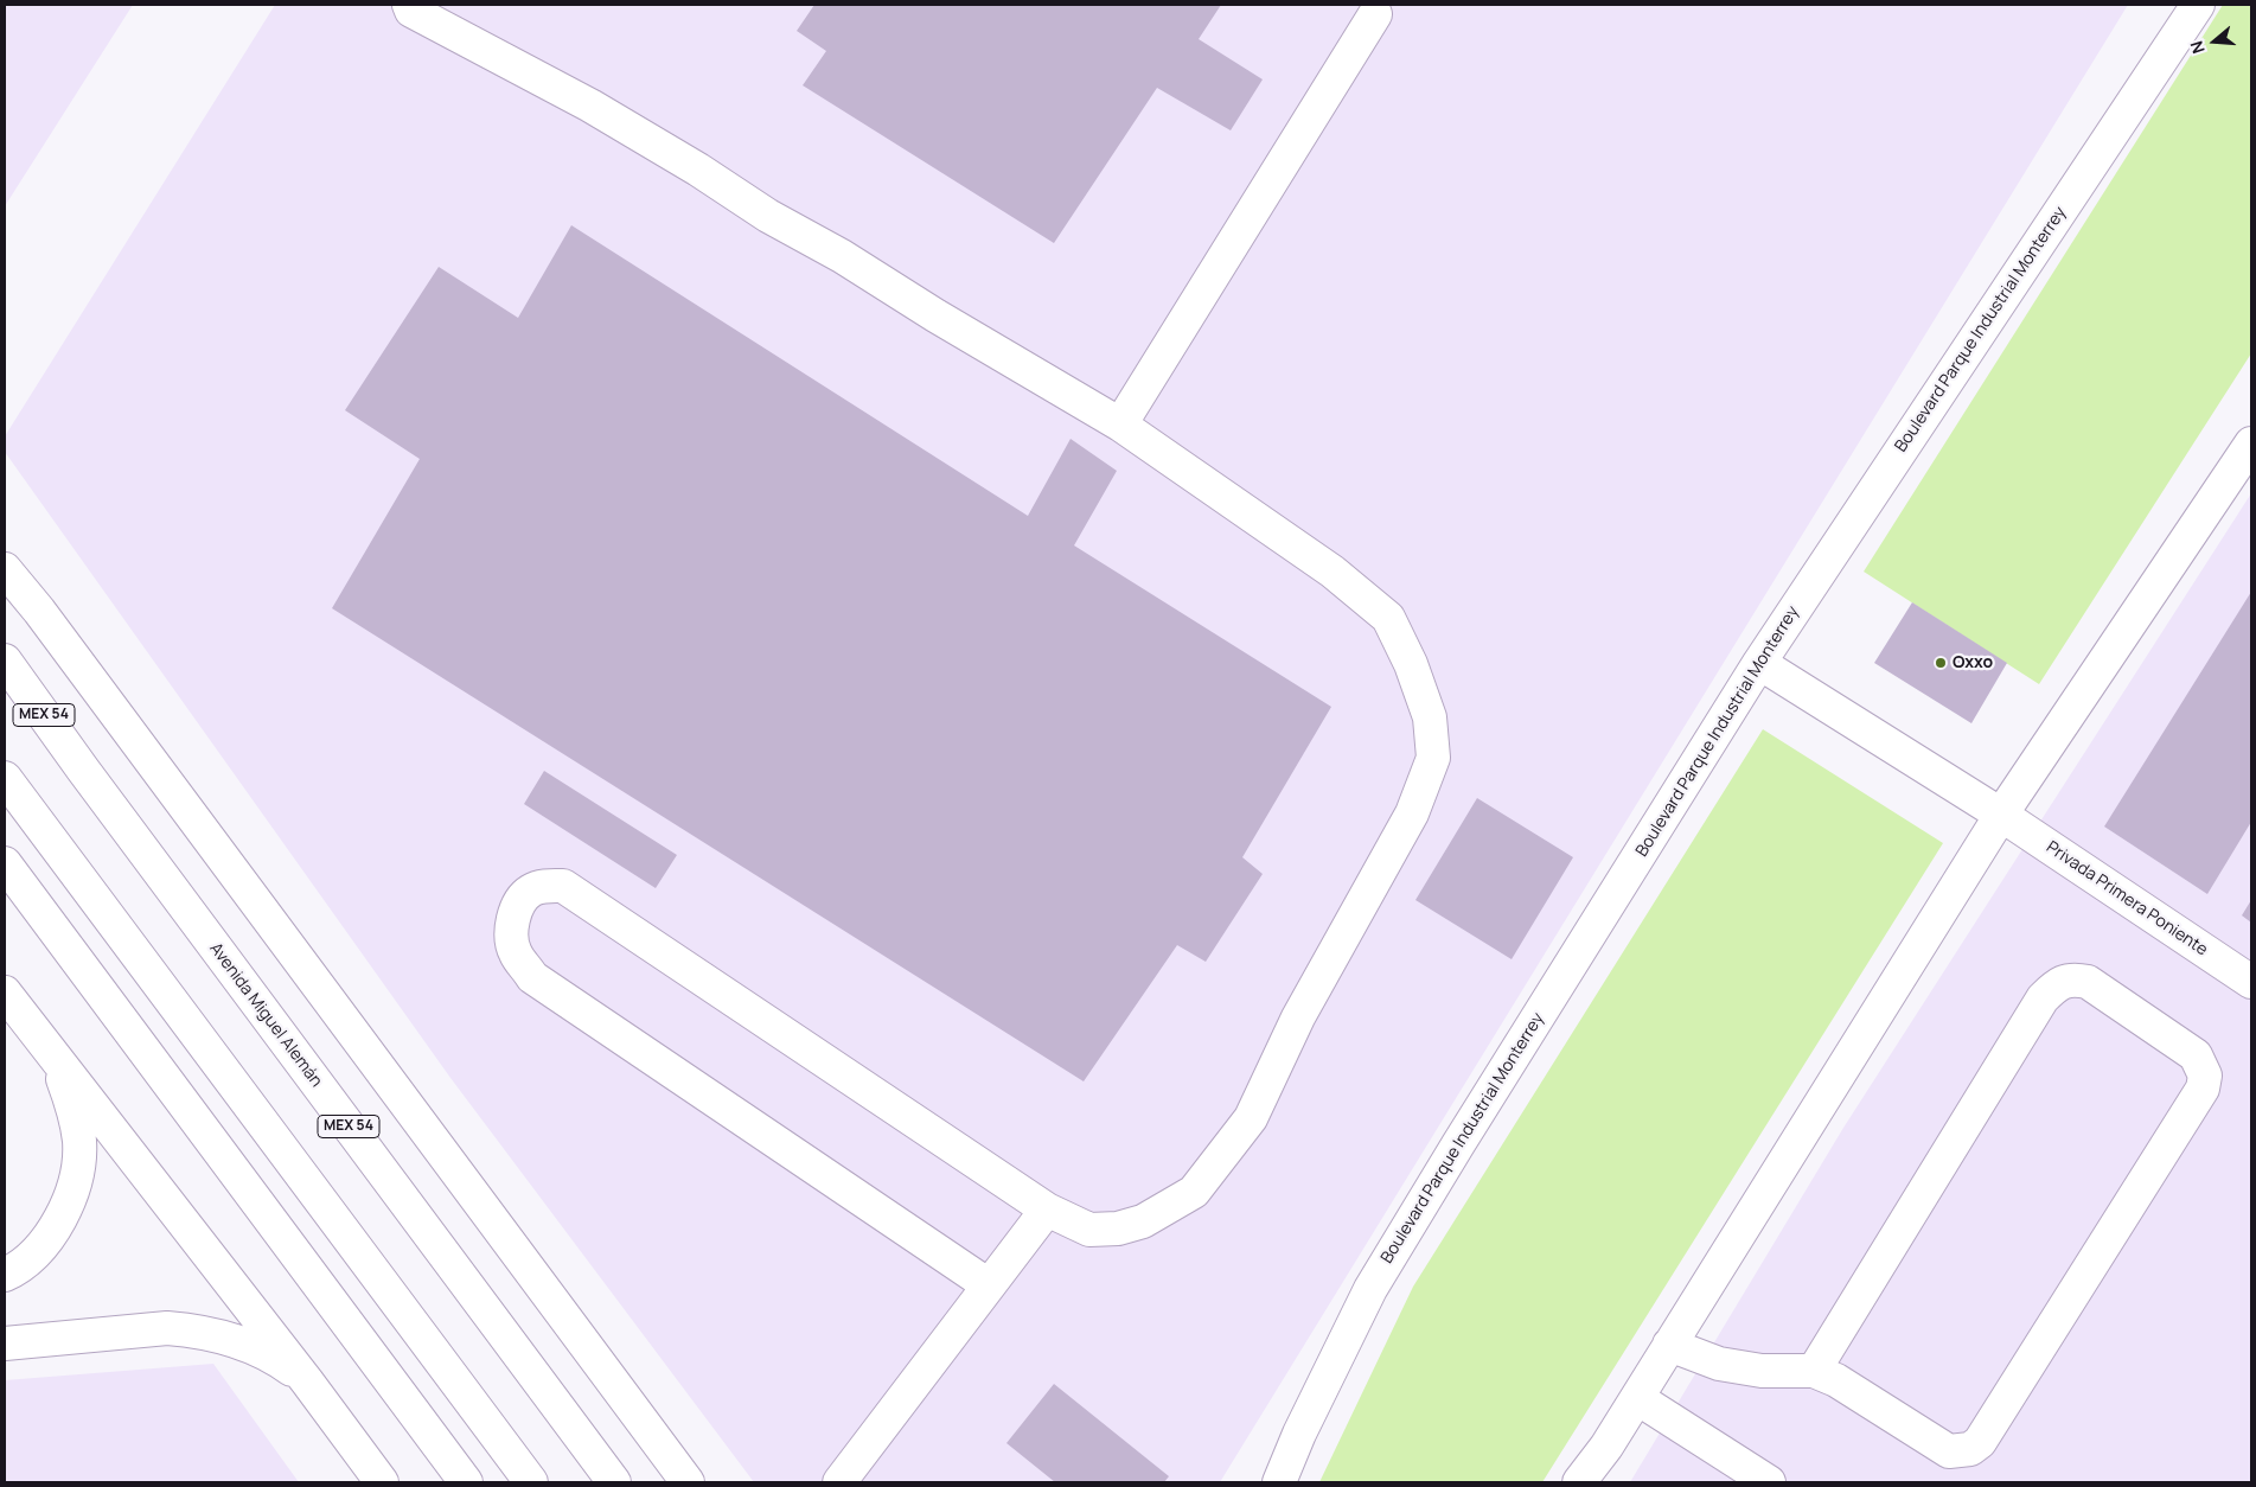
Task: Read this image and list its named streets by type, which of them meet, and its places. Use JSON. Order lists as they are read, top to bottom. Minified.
{"streets":{"main road":["Boulevard Parque Industrial Monterrey","MEX 54","Privada Primera Poniente","Avenida Miguel Alemán"]},"crossings":[["Boulevard Parque Industrial Monterrey","Privada Primera Poniente"]],"places":["Oxxo"],"north":"left"}
